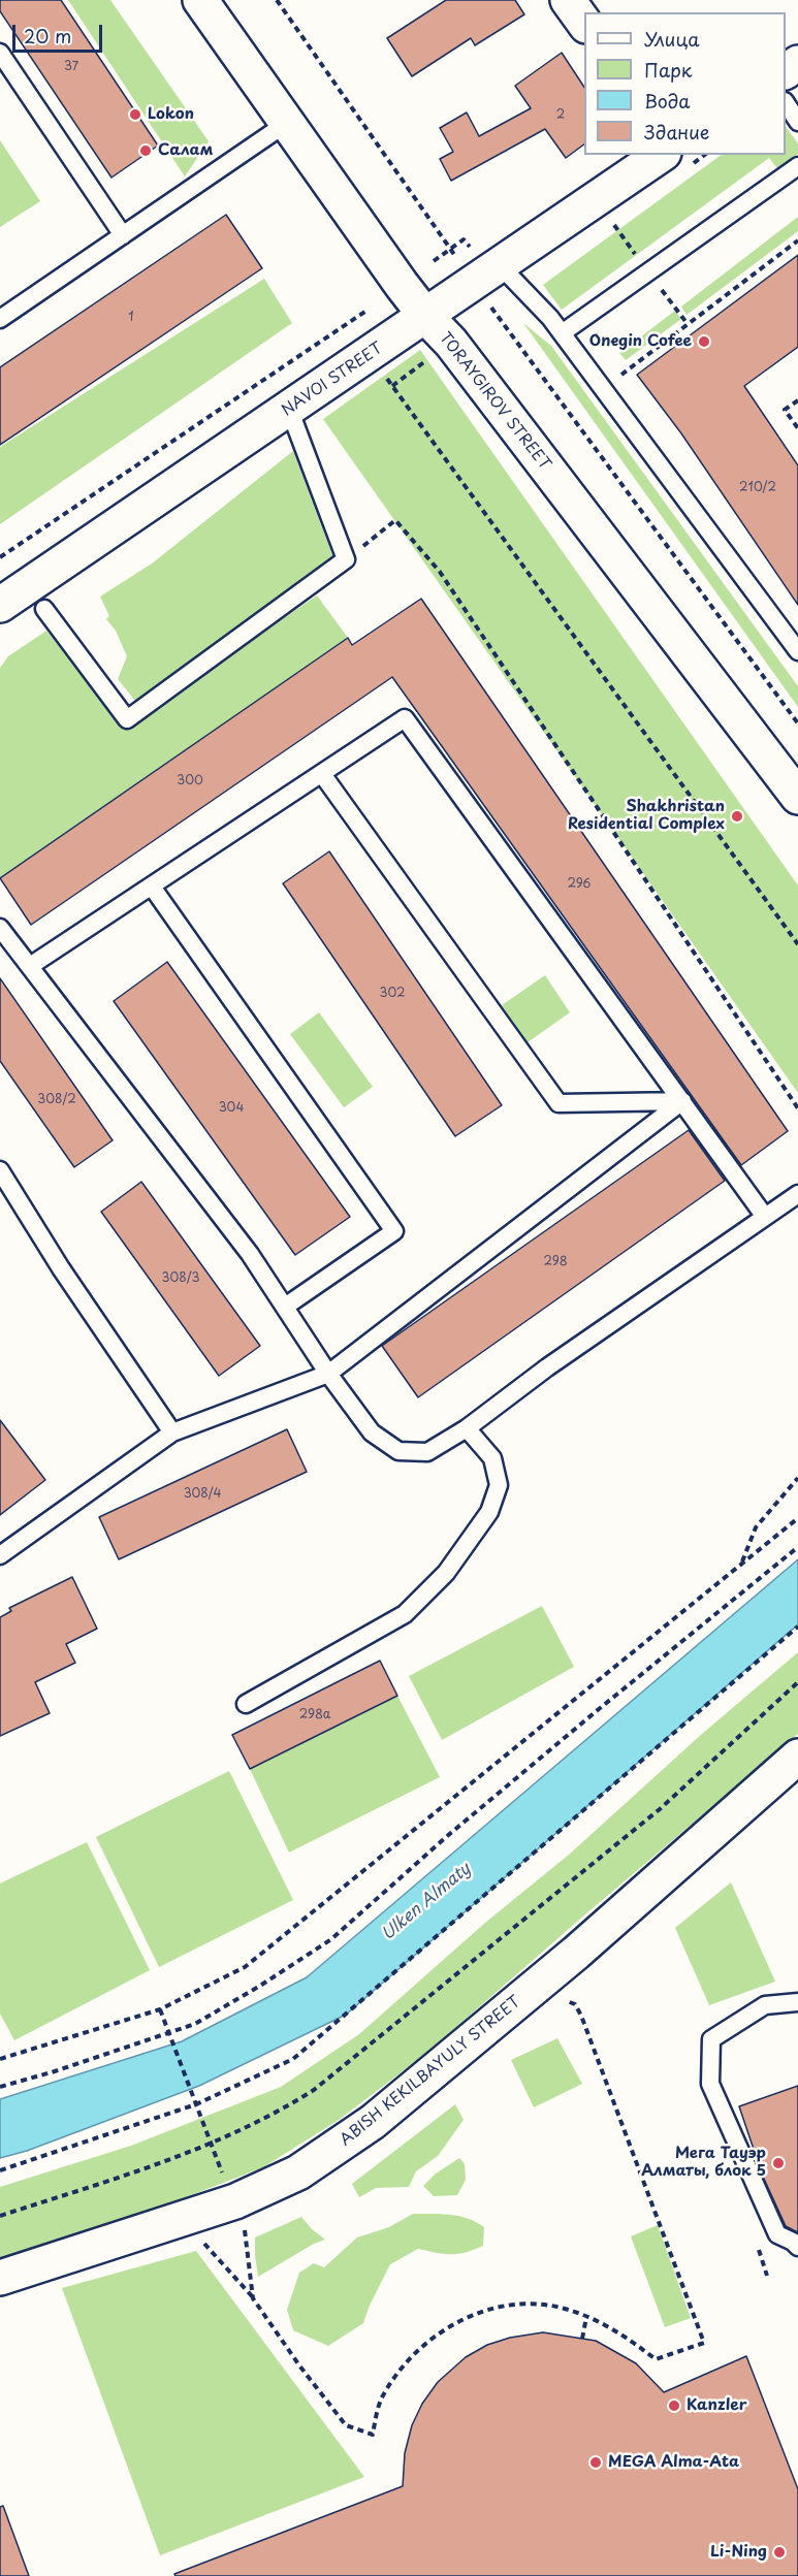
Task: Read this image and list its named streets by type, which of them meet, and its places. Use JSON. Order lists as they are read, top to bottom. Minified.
{"streets":{"street":["NAVOI STREET","TORAYGIROV STREET","ABISH KEKILBAYULY STREET"]},"crossings":[["NAVOI STREET","TORAYGIROV STREET"]],"water":["Ulken Almaty"],"places":["Lokon","Салам","Onegin Cofee","Shakhristan Residential Complex","Мега Тауэр Алматы, блок 5","Kanzler","MEGA Alma-Ata","Li-Ning"],"house_numbers":["37","2","1","210/2","300","296","302","308/2","304","298","308/3","308/4","298а"],"legend":["Улица","Парк","Вода","Здание"],"scale_bar":"20 m"}
